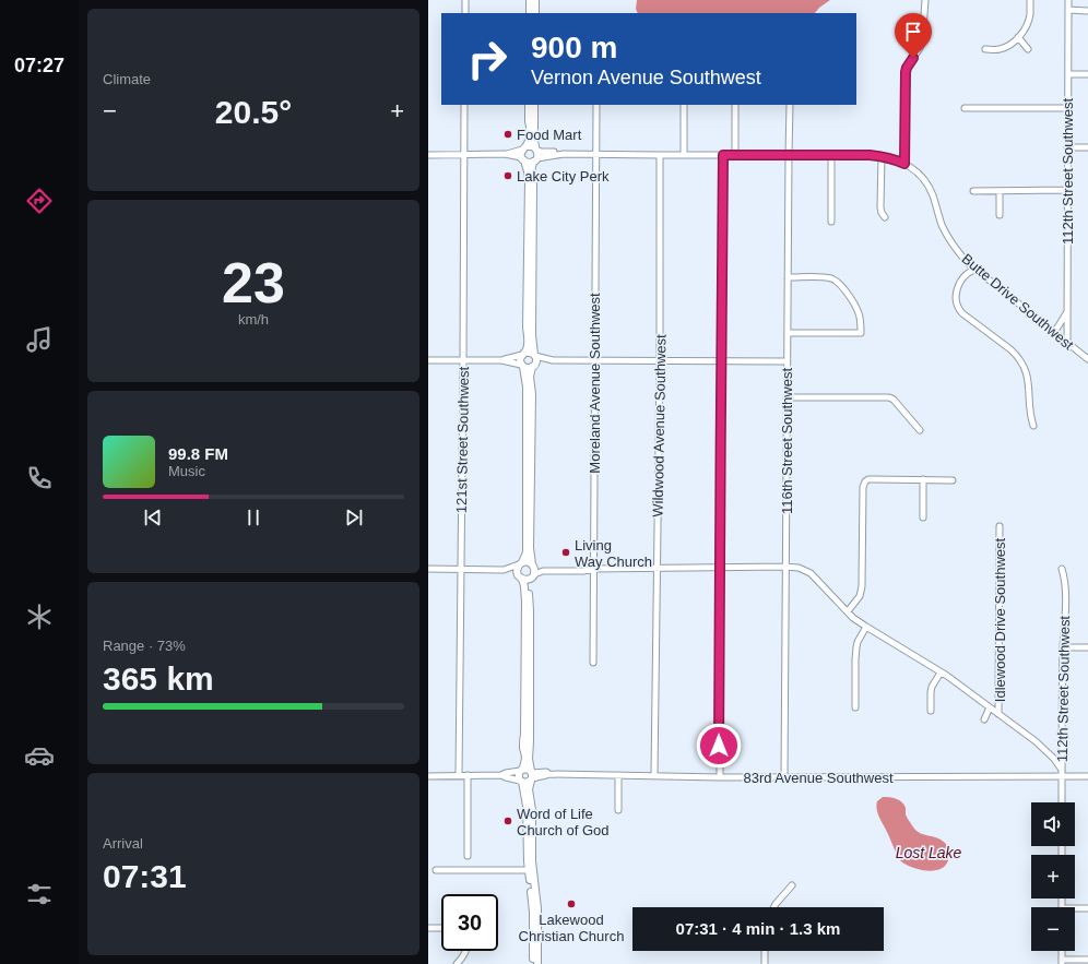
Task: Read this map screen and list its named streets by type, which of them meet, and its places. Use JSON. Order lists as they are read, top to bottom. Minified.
{"streets":{"street":["112th Street Southwest","Butte Drive Southwest","Moreland Avenue Southwest","Wildwood Avenue Southwest","121st Street Southwest","116th Street Southwest","Idlewood Drive Southwest","83rd Avenue Southwest"]},"crossings":[["112th Street Southwest","Butte Drive Southwest"],["112th Street Southwest","83rd Avenue Southwest"],["Butte Drive Southwest","Moreland Avenue Southwest"],["Butte Drive Southwest","Wildwood Avenue Southwest"],["Butte Drive Southwest","116th Street Southwest"],["Wildwood Avenue Southwest","83rd Avenue Southwest"],["116th Street Southwest","83rd Avenue Southwest"]],"water":["Lost Lake"],"places":["Food Mart","Lake City Perk","Living Way Church","Word of Life Church of God","Lakewood Christian Church"],"page":{"tabs":"07:27","tile":["Climate",["23","km/h"],["Range · 73%","365 km"],["Arrival","07:31"]],"turn":["900 m","Vernon Avenue Southwest"],"heat":["−","20.5°","+"],"song":["99.8 FM","Music"],"map_buttons":["+","−"],"limit":"30","trip":"07:31 · 4 min · 1.3 km"}}
